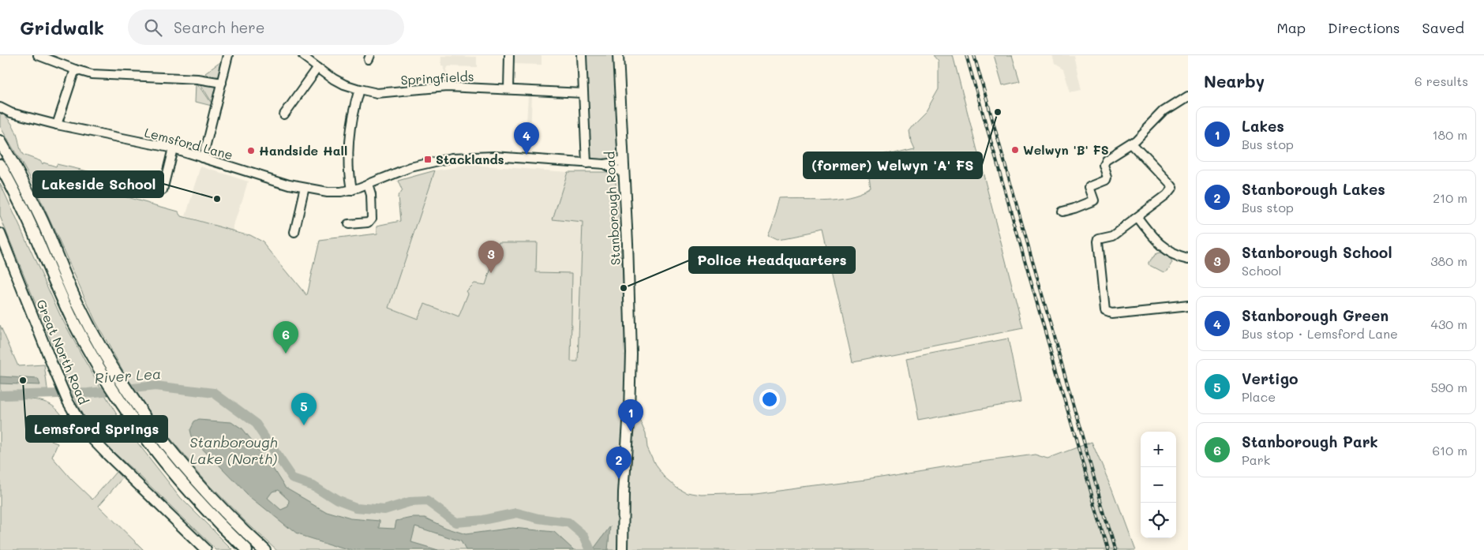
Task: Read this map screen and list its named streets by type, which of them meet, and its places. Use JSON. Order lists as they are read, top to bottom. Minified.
{"streets":{"main road":["Stanborough Road","Great North Road"],"street":["Springfields","Lemsford Lane"]},"crossings":[["Lemsford Lane","Stanborough Road"]],"water":["River Lea","Stanborough Lake (North)"],"places":{"other":["(former) Welwyn 'A' FS","Welwyn 'B' FS","Handside Hall","Lakeside School","Police Headquarters","Lemsford Springs"],"transit":["Stacklands"]},"page":{"header":"Gridwalk","search":"Search here","nav":["Map","Directions","Saved"],"heading":["Nearby","6 results"],"list":[{"mark":"1","name":"Lakes","note":"Bus stop","value":"180 m"},{"mark":"2","name":"Stanborough Lakes","note":"Bus stop","value":"210 m"},{"mark":"3","name":"Stanborough School","note":"School","value":"380 m"},{"mark":"4","name":"Stanborough Green","note":"Bus stop · Lemsford Lane","value":"430 m"},{"mark":"5","name":"Vertigo","note":"Place","value":"590 m"},{"mark":"6","name":"Stanborough Park","note":"Park","value":"610 m"}],"pins":["4","3","6","5","1","2"],"map_buttons":["+","−"]}}
